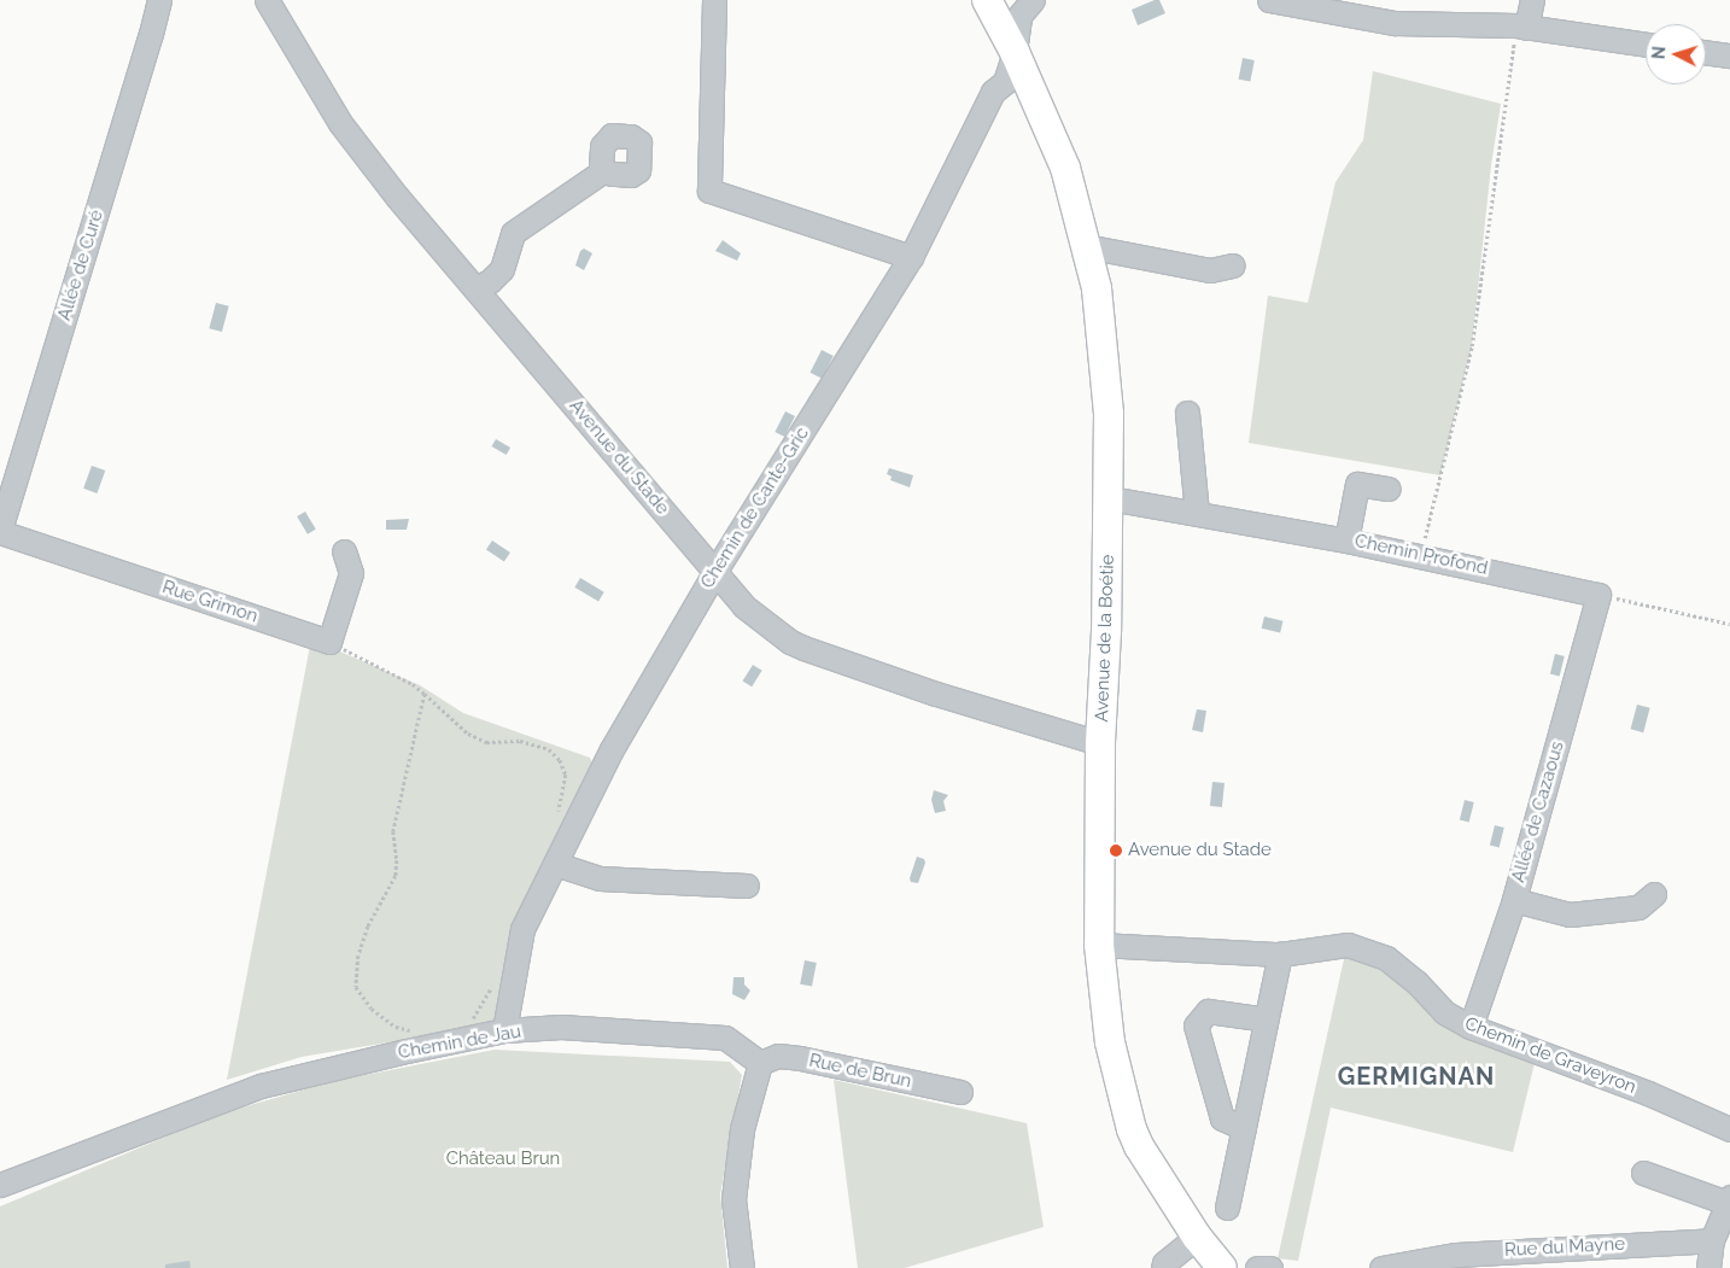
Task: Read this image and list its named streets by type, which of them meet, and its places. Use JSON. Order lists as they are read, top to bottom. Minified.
{"streets":{"main road":["Avenue de la Boétie"],"street":["Allée de Curé","Avenue du Stade","Chemin de Cante-Gric","Chemin Profond","Rue Grimon","Allée de Cazaous","Chemin de Jau","Chemin de Graveyron","Rue de Brun","Rue du Mayne"]},"crossings":[["Allée de Curé","Rue Grimon"],["Avenue du Stade","Chemin de Cante-Gric"],["Avenue du Stade","Avenue de la Boétie"],["Chemin de Cante-Gric","Avenue de la Boétie"],["Chemin de Cante-Gric","Chemin de Jau"],["Chemin Profond","Avenue de la Boétie"],["Chemin Profond","Allée de Cazaous"],["Avenue de la Boétie","Chemin de Graveyron"],["Allée de Cazaous","Chemin de Graveyron"],["Chemin de Jau","Rue de Brun"]],"districts":["GERMIGNAN"],"parks":["Château Brun"],"places":["Avenue du Stade"],"north":"left"}
